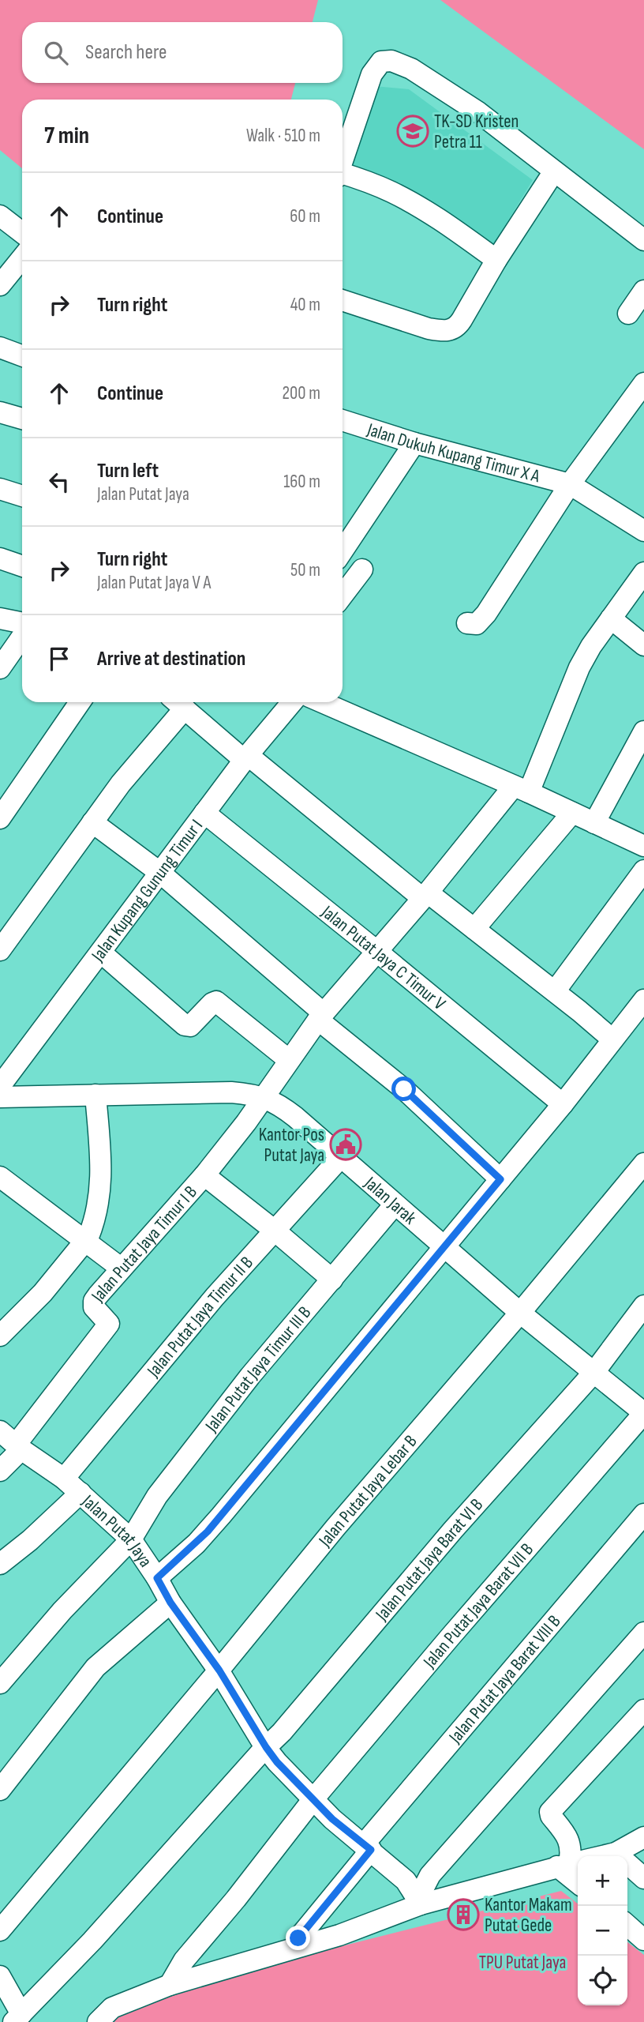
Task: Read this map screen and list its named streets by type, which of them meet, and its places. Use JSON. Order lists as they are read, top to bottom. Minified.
{"streets":{"street":["Jalan Dukuh Kupang Timur X A","Jalan Kupang Gunung Timur I","Jalan Putat Jaya C Timur V","Jalan Jarak","Jalan Putat Jaya Timur I B","Jalan Putat Jaya Timur II B","Jalan Putat Jaya Timur III B","Jalan Putat Jaya Lebar B","Jalan Putat Jaya","Jalan Putat Jaya Barat VI B","Jalan Putat Jaya Barat VII B","Jalan Putat Jaya Barat VIII B"]},"crossings":[["Jalan Kupang Gunung Timur I","Jalan Putat Jaya C Timur V"],["Jalan Putat Jaya C Timur V","Jalan Putat Jaya Timur I B"],["Jalan Jarak","Jalan Putat Jaya Timur I B"],["Jalan Jarak","Jalan Putat Jaya Timur II B"],["Jalan Jarak","Jalan Putat Jaya Timur III B"],["Jalan Jarak","Jalan Putat Jaya Lebar B"],["Jalan Jarak","Jalan Putat Jaya Barat VI B"],["Jalan Jarak","Jalan Putat Jaya Barat VII B"],["Jalan Putat Jaya Timur I B","Jalan Putat Jaya"],["Jalan Putat Jaya Timur II B","Jalan Putat Jaya"],["Jalan Putat Jaya Timur III B","Jalan Putat Jaya"],["Jalan Putat Jaya Lebar B","Jalan Putat Jaya"],["Jalan Putat Jaya","Jalan Putat Jaya Barat VI B"],["Jalan Putat Jaya","Jalan Putat Jaya Barat VII B"],["Jalan Putat Jaya","Jalan Putat Jaya Barat VIII B"]],"parks":["TPU Putat Jaya"],"places":{"school or university":["TK-SD Kristen Petra 11"],"public building":["Kantor Pos Putat Jaya"],"building":["Kantor Makam Putat Gede"]},"page":{"search":"Search here","heading":["7 min","Walk · 510 m"],"list":[["Continue","60 m"],["Turn right","40 m"],["Continue","200 m"],["Turn left","Jalan Putat Jaya","160 m"],["Turn right","Jalan Putat Jaya V A","50 m"],"Arrive at destination"],"map_buttons":["+","−"]}}
